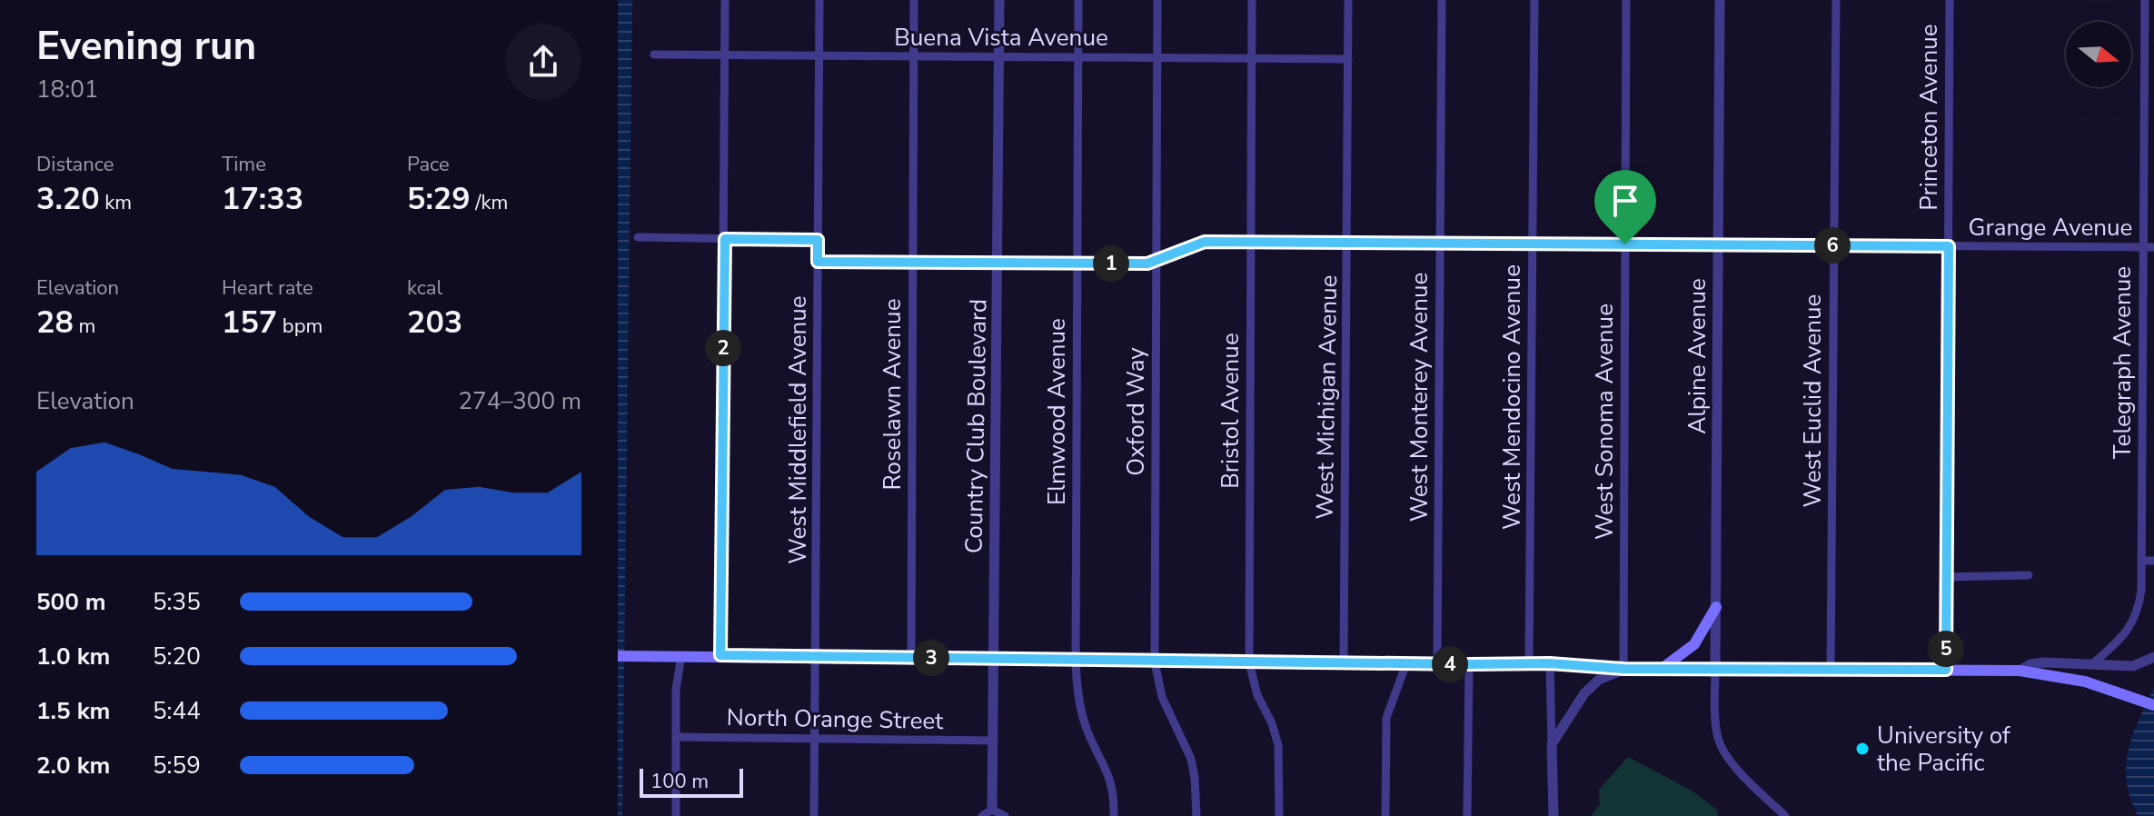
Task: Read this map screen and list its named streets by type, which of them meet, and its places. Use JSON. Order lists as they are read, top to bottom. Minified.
{"streets":{"street":["Buena Vista Avenue","Princeton Avenue","Grange Avenue","Alpine Avenue","Telegraph Avenue","Roselawn Avenue","West Michigan Avenue","West Monterey Avenue","West Mendocino Avenue","West Euclid Avenue","Bristol Avenue","Elmwood Avenue","Oxford Way","West Sonoma Avenue","Country Club Boulevard","West Middlefield Avenue","North Orange Street"]},"crossings":[["Buena Vista Avenue","Roselawn Avenue"],["Buena Vista Avenue","West Michigan Avenue"],["Buena Vista Avenue","Bristol Avenue"],["Buena Vista Avenue","Elmwood Avenue"],["Buena Vista Avenue","Oxford Way"],["Buena Vista Avenue","Country Club Boulevard"],["Buena Vista Avenue","West Middlefield Avenue"],["Princeton Avenue","Grange Avenue"],["Grange Avenue","Alpine Avenue"],["Grange Avenue","Telegraph Avenue"],["Grange Avenue","Roselawn Avenue"],["Grange Avenue","West Michigan Avenue"],["Grange Avenue","West Monterey Avenue"],["Grange Avenue","West Mendocino Avenue"],["Grange Avenue","West Euclid Avenue"],["Grange Avenue","Bristol Avenue"],["Grange Avenue","Elmwood Avenue"],["Grange Avenue","Oxford Way"],["Grange Avenue","West Sonoma Avenue"],["Grange Avenue","Country Club Boulevard"],["Grange Avenue","West Middlefield Avenue"],["Country Club Boulevard","North Orange Street"],["West Middlefield Avenue","North Orange Street"]],"places":["University of the Pacific"],"scale_bar":"100 m","north":"right","page":{"heading":["Evening run","18:01"],"stats":[["Distance","3.20 km"],["Time","17:33"],["Pace","5:29 /km"],["Elevation","28 m"],["Heart rate","157 bpm"],["kcal","203"]],"pins":["6","1","2","5","3","4"],"chart":["Elevation","274–300 m"],"list":[{"name":"500 m","note":"5:35"},{"name":"1.0 km","note":"5:20"},{"name":"1.5 km","note":"5:44"},{"name":"2.0 km","note":"5:59"}],"scale":"100 m"}}
